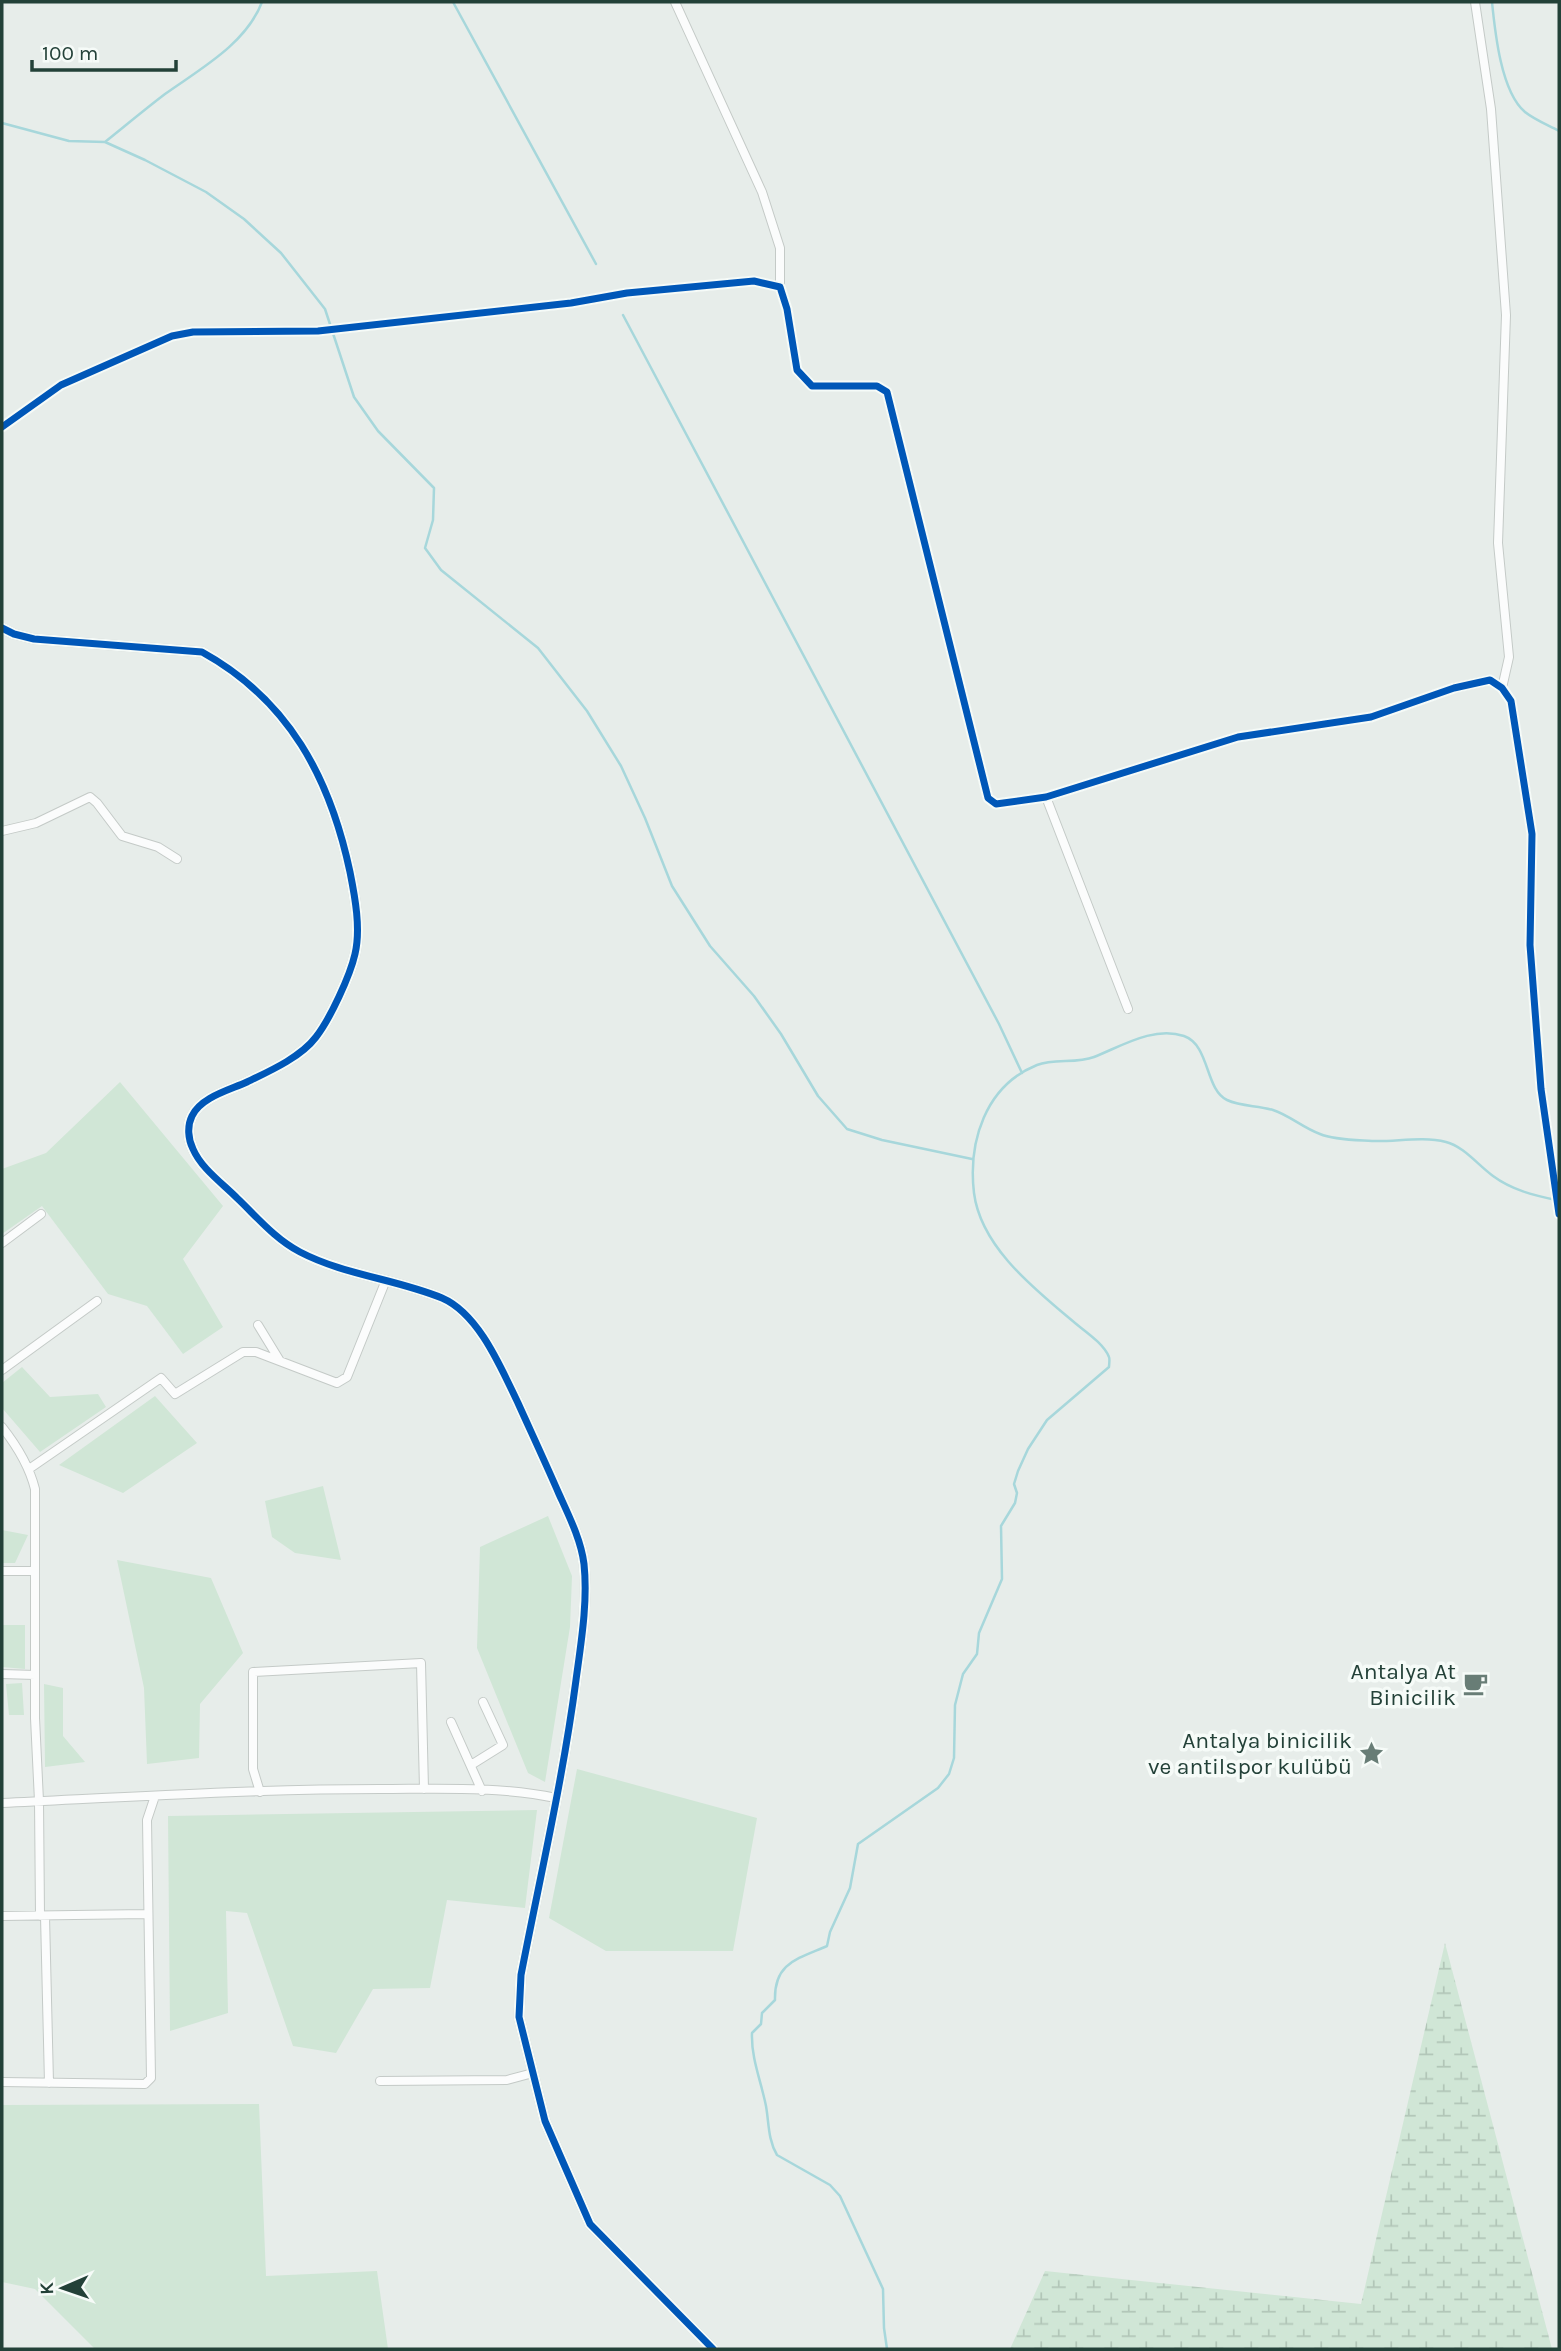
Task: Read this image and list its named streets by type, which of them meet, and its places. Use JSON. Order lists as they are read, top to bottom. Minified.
{"places":{"cafe":["Antalya At Binicilik"],"place":["Antalya binicilik ve antilspor kulübü"]},"scale_bar":"100 m","north":"left"}
